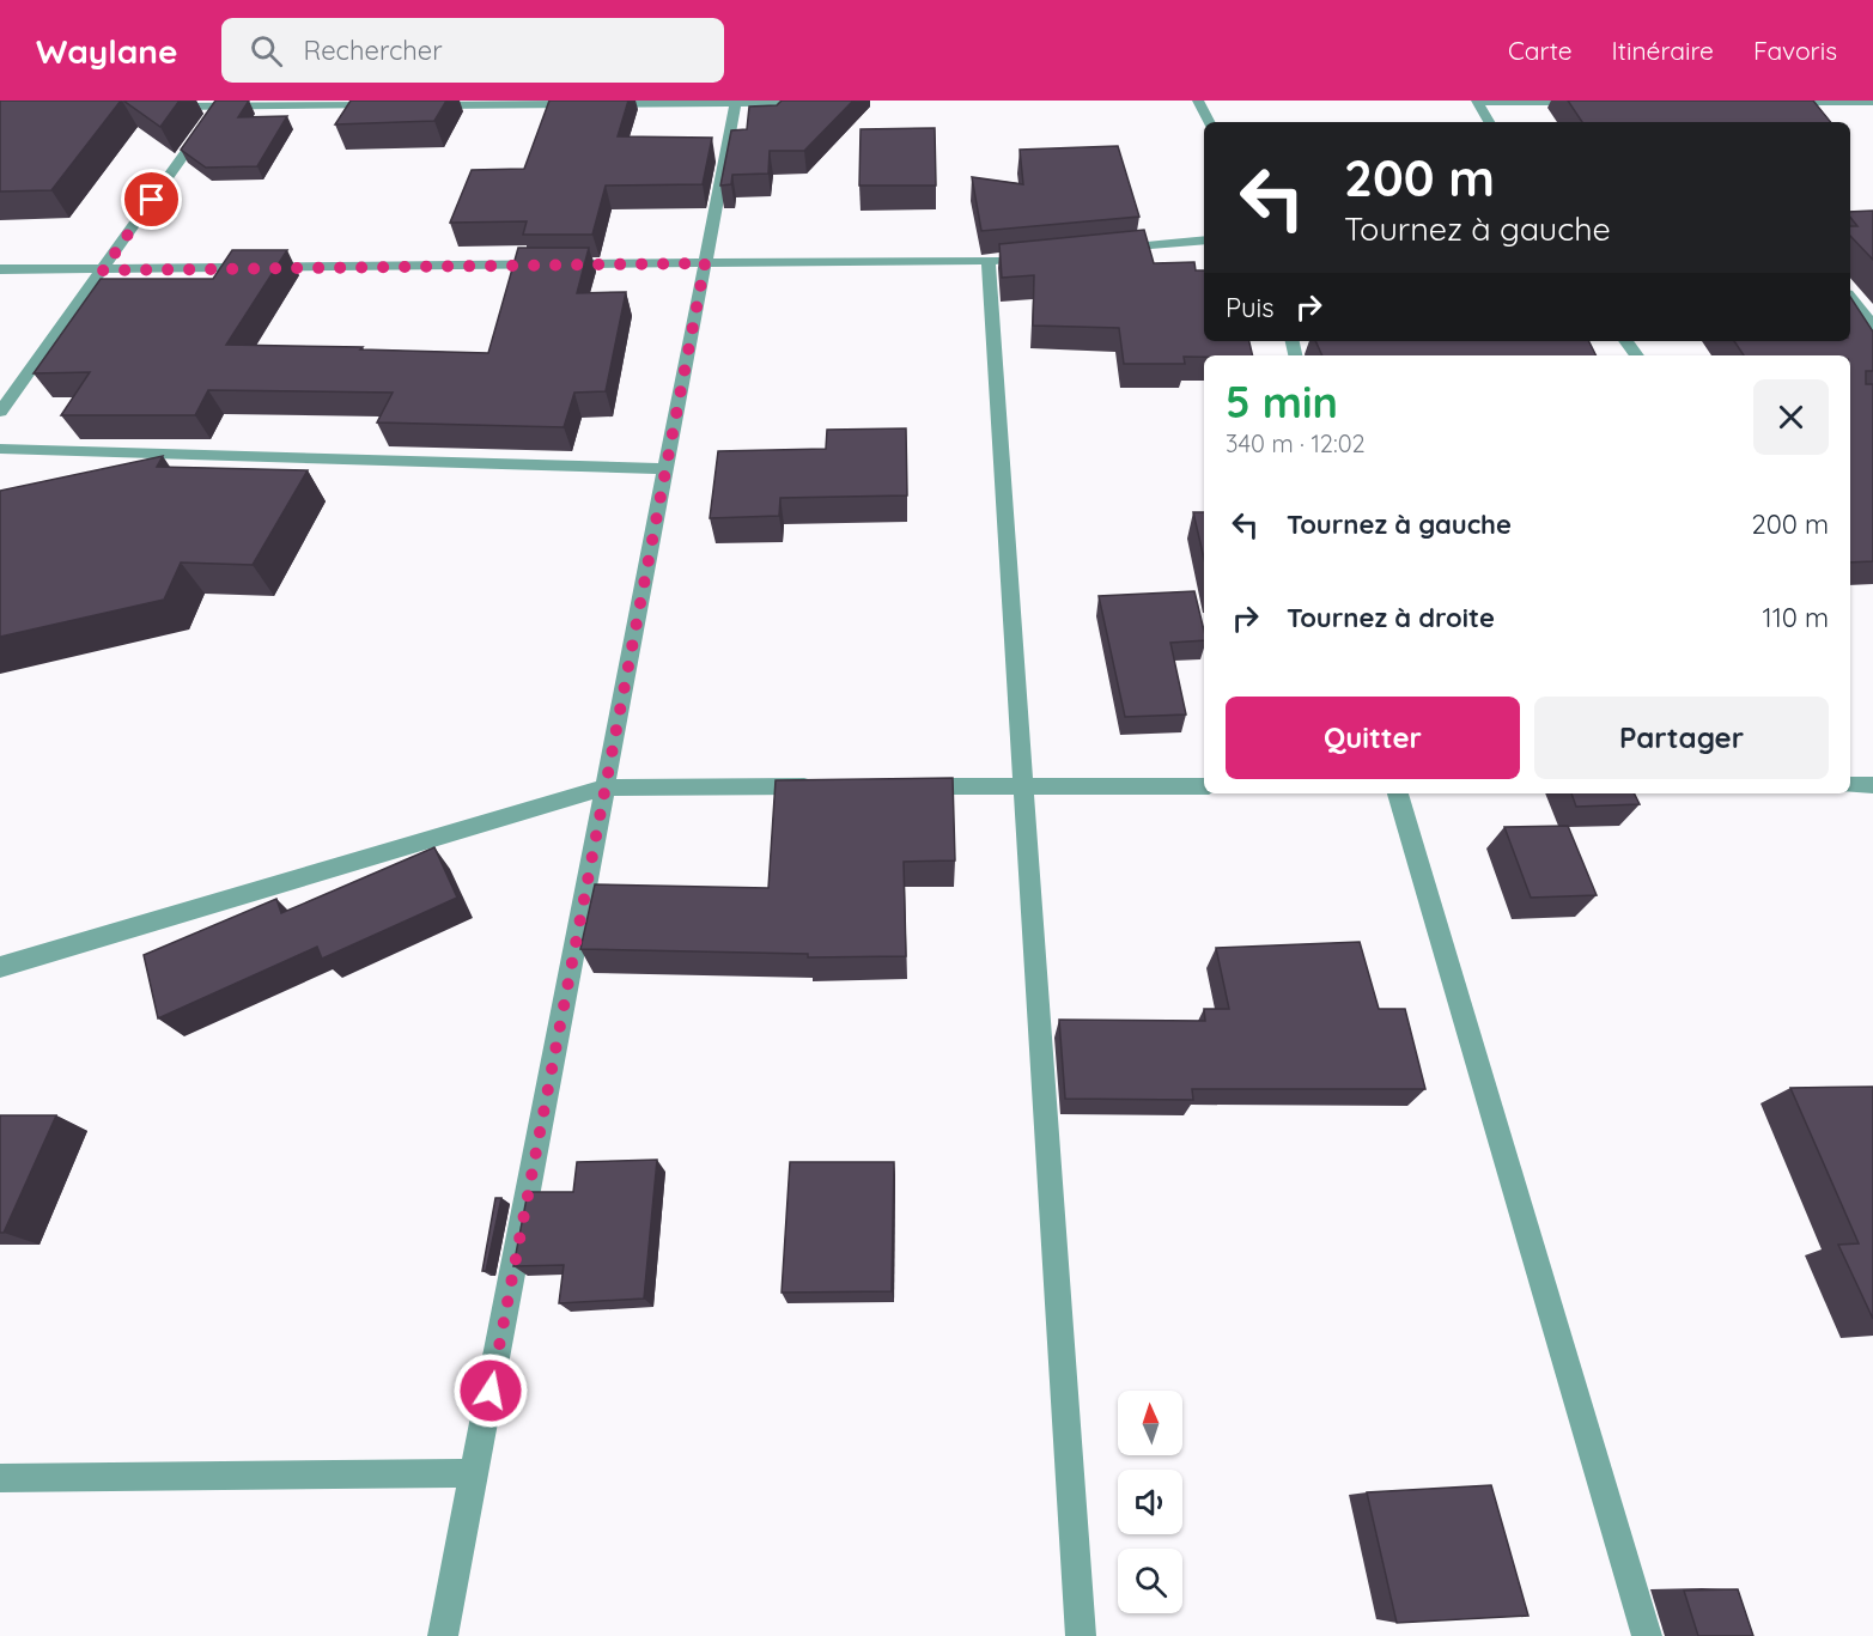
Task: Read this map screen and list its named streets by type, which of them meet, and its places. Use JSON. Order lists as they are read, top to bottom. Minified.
{"north":"top","page":{"header":"Waylane","search":"Rechercher","nav":["Carte","Itinéraire","Favoris"],"turn":["200 m","Tournez à gauche"],"then":"Puis","heading":["5 min","340 m · 12:02"],"list":[{"name":"Tournez à gauche","value":"200 m"},{"name":"Tournez à droite","value":"110 m"}],"buttons":["Quitter","Partager"]}}
